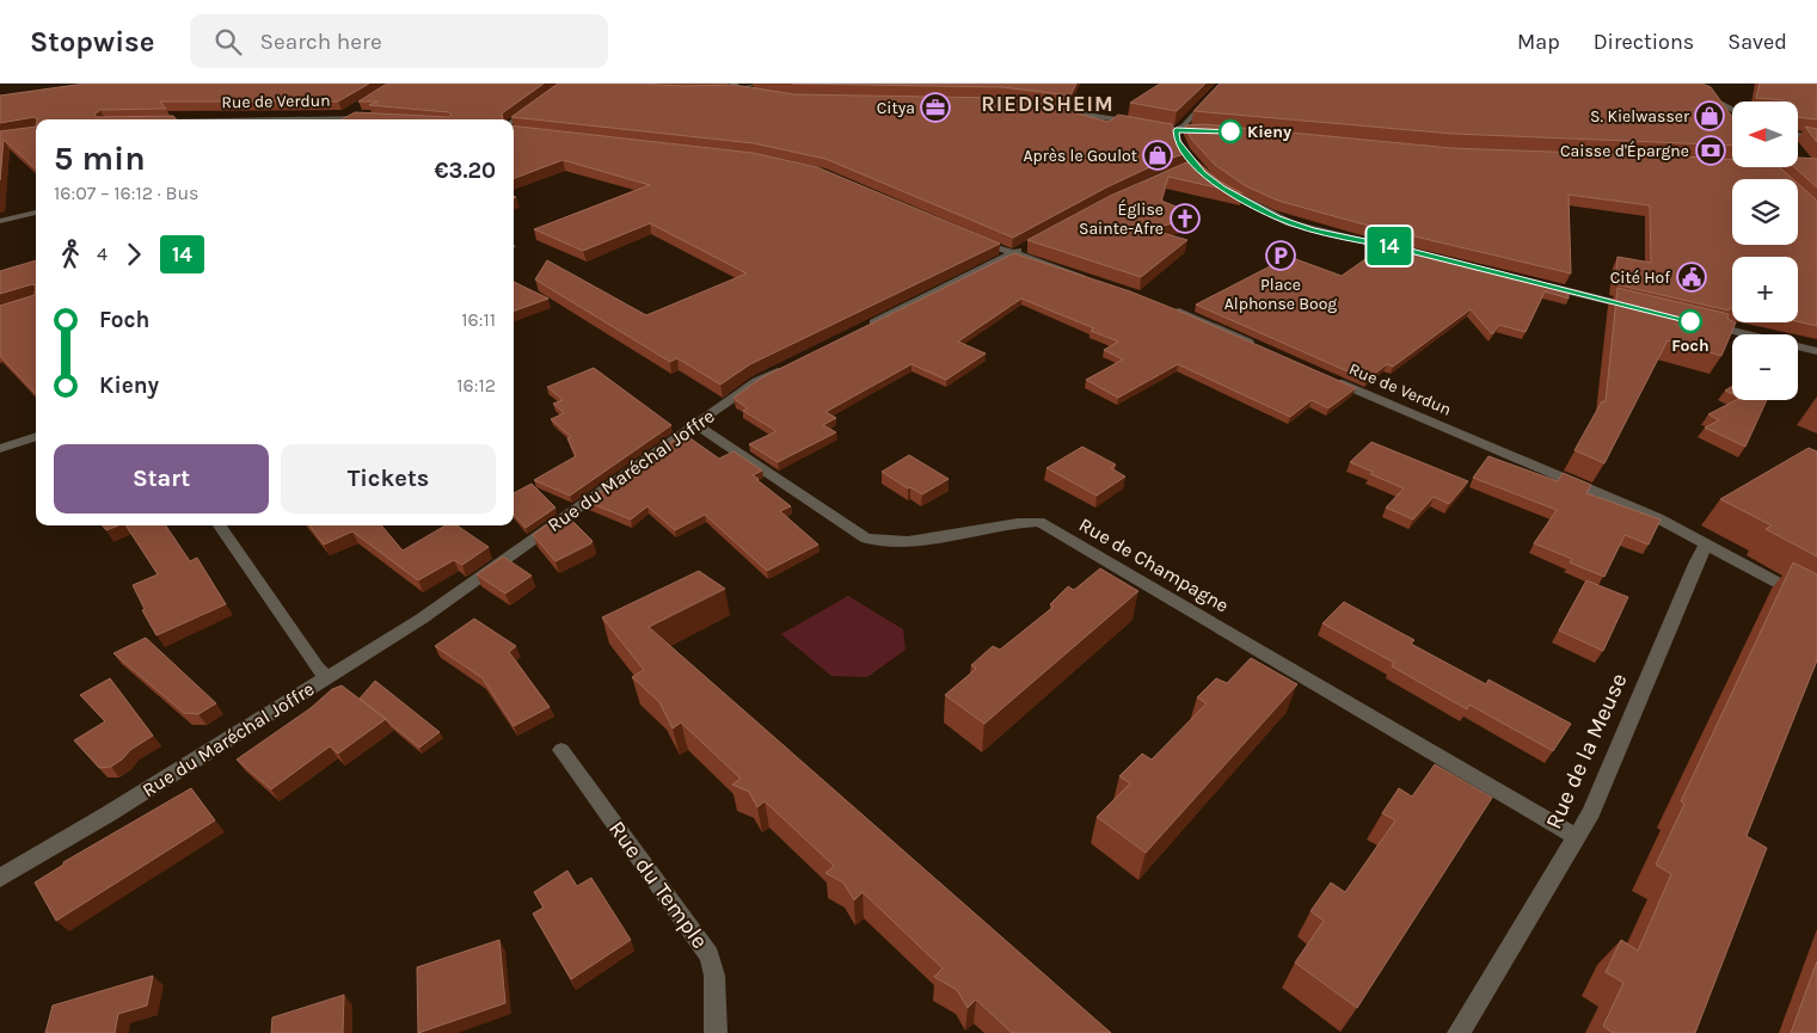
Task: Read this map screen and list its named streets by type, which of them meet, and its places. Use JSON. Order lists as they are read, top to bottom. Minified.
{"streets":{"street":["Rue de Verdun","Rue du Maréchal Joffre","Rue de Champagne","Rue de la Meuse","Rue du Temple"]},"crossings":[["Rue de Verdun","Rue de la Meuse"],["Rue du Maréchal Joffre","Rue de Champagne"],["Rue de Champagne","Rue de la Meuse"]],"districts":["RIEDISHEIM"],"places":{"office":["Citya"],"shop":["S. Kielwasser","Après le Goulot"],"other":["Kieny","Foch"],"bank":["Caisse d'Épargne"],"church":["Église Sainte-Afre"],"parking":["Place Alphonse Boog"],"public building":["Cité Hof"]},"lines":["bus line 14"],"north":"left","page":{"header":"Stopwise","search":"Search here","nav":["Map","Directions","Saved"],"on_map":"14","map_buttons":["+","−"],"heading":["5 min","16:07 – 16:12 · Bus","€3.20"],"legs":["4","14"],"list":[{"name":"Foch","value":"16:11"},{"name":"Kieny","value":"16:12"}],"buttons":["Start","Tickets"]}}
